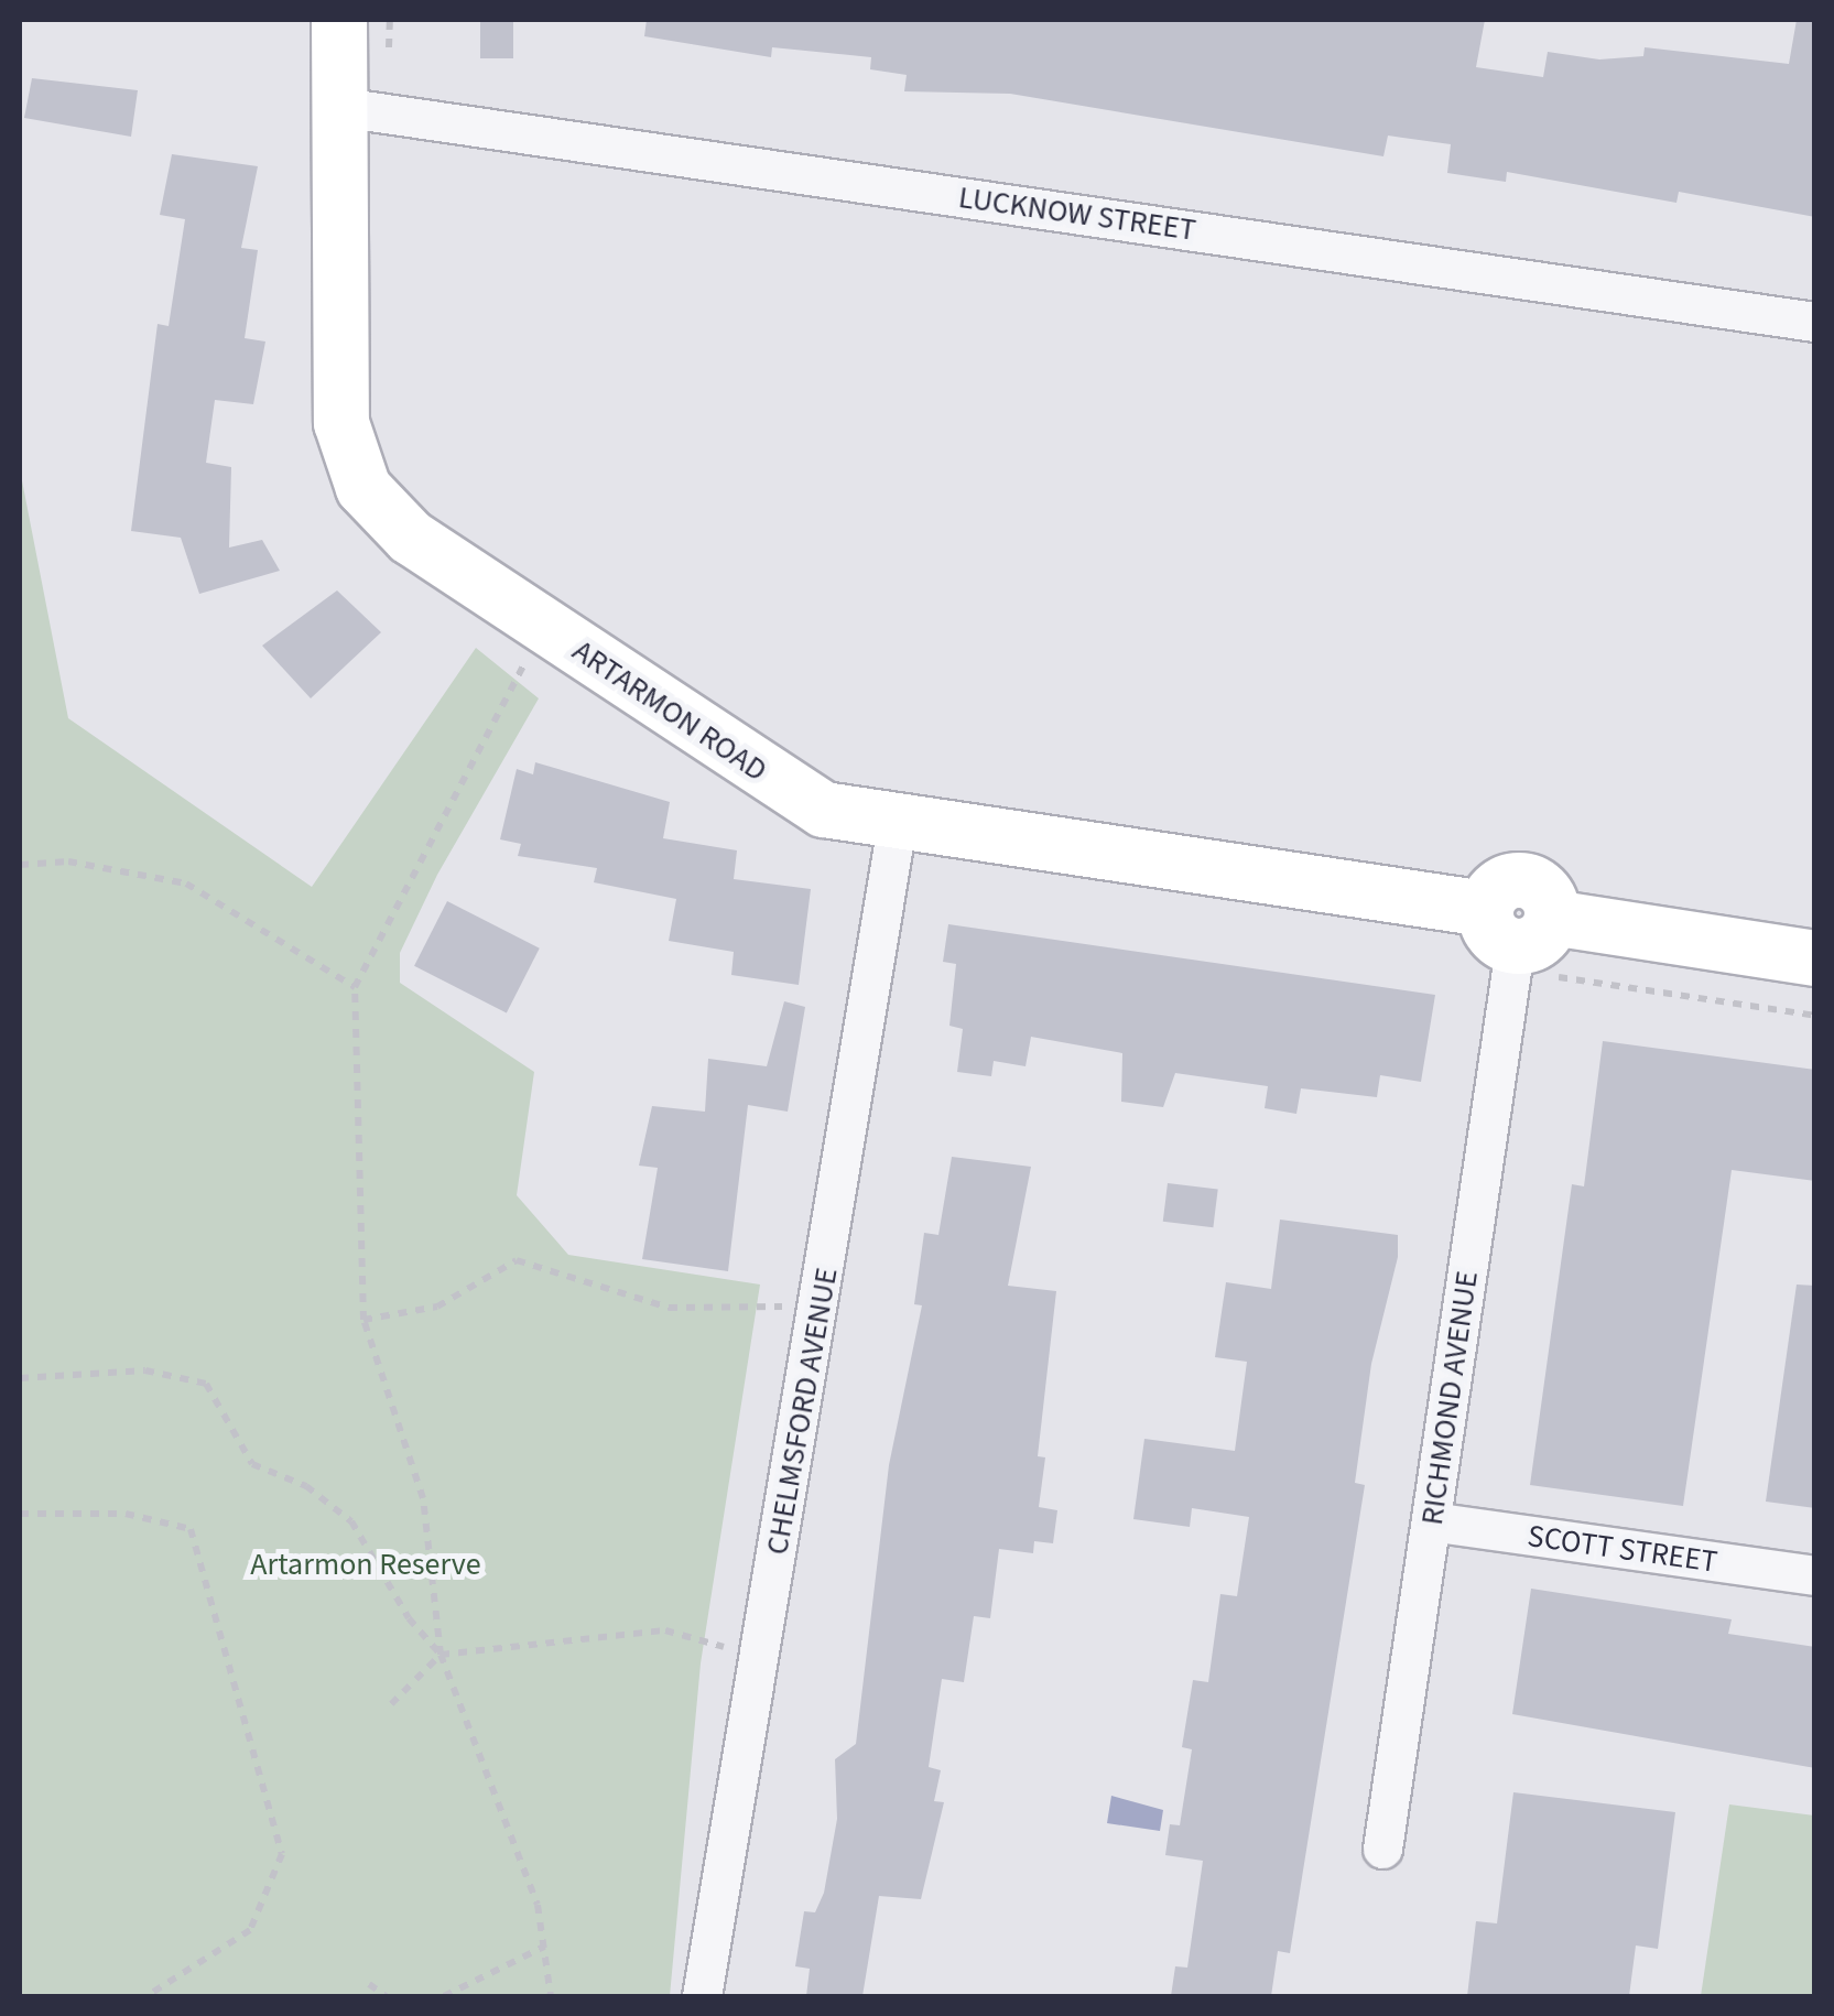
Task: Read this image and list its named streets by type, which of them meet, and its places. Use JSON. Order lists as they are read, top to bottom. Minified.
{"streets":{"street":["LUCKNOW STREET","ARTARMON ROAD","RICHMOND AVENUE","CHELMSFORD AVENUE","SCOTT STREET"]},"crossings":[["LUCKNOW STREET","ARTARMON ROAD"],["ARTARMON ROAD","RICHMOND AVENUE"],["ARTARMON ROAD","CHELMSFORD AVENUE"],["RICHMOND AVENUE","SCOTT STREET"]],"parks":["Artarmon Reserve"]}
